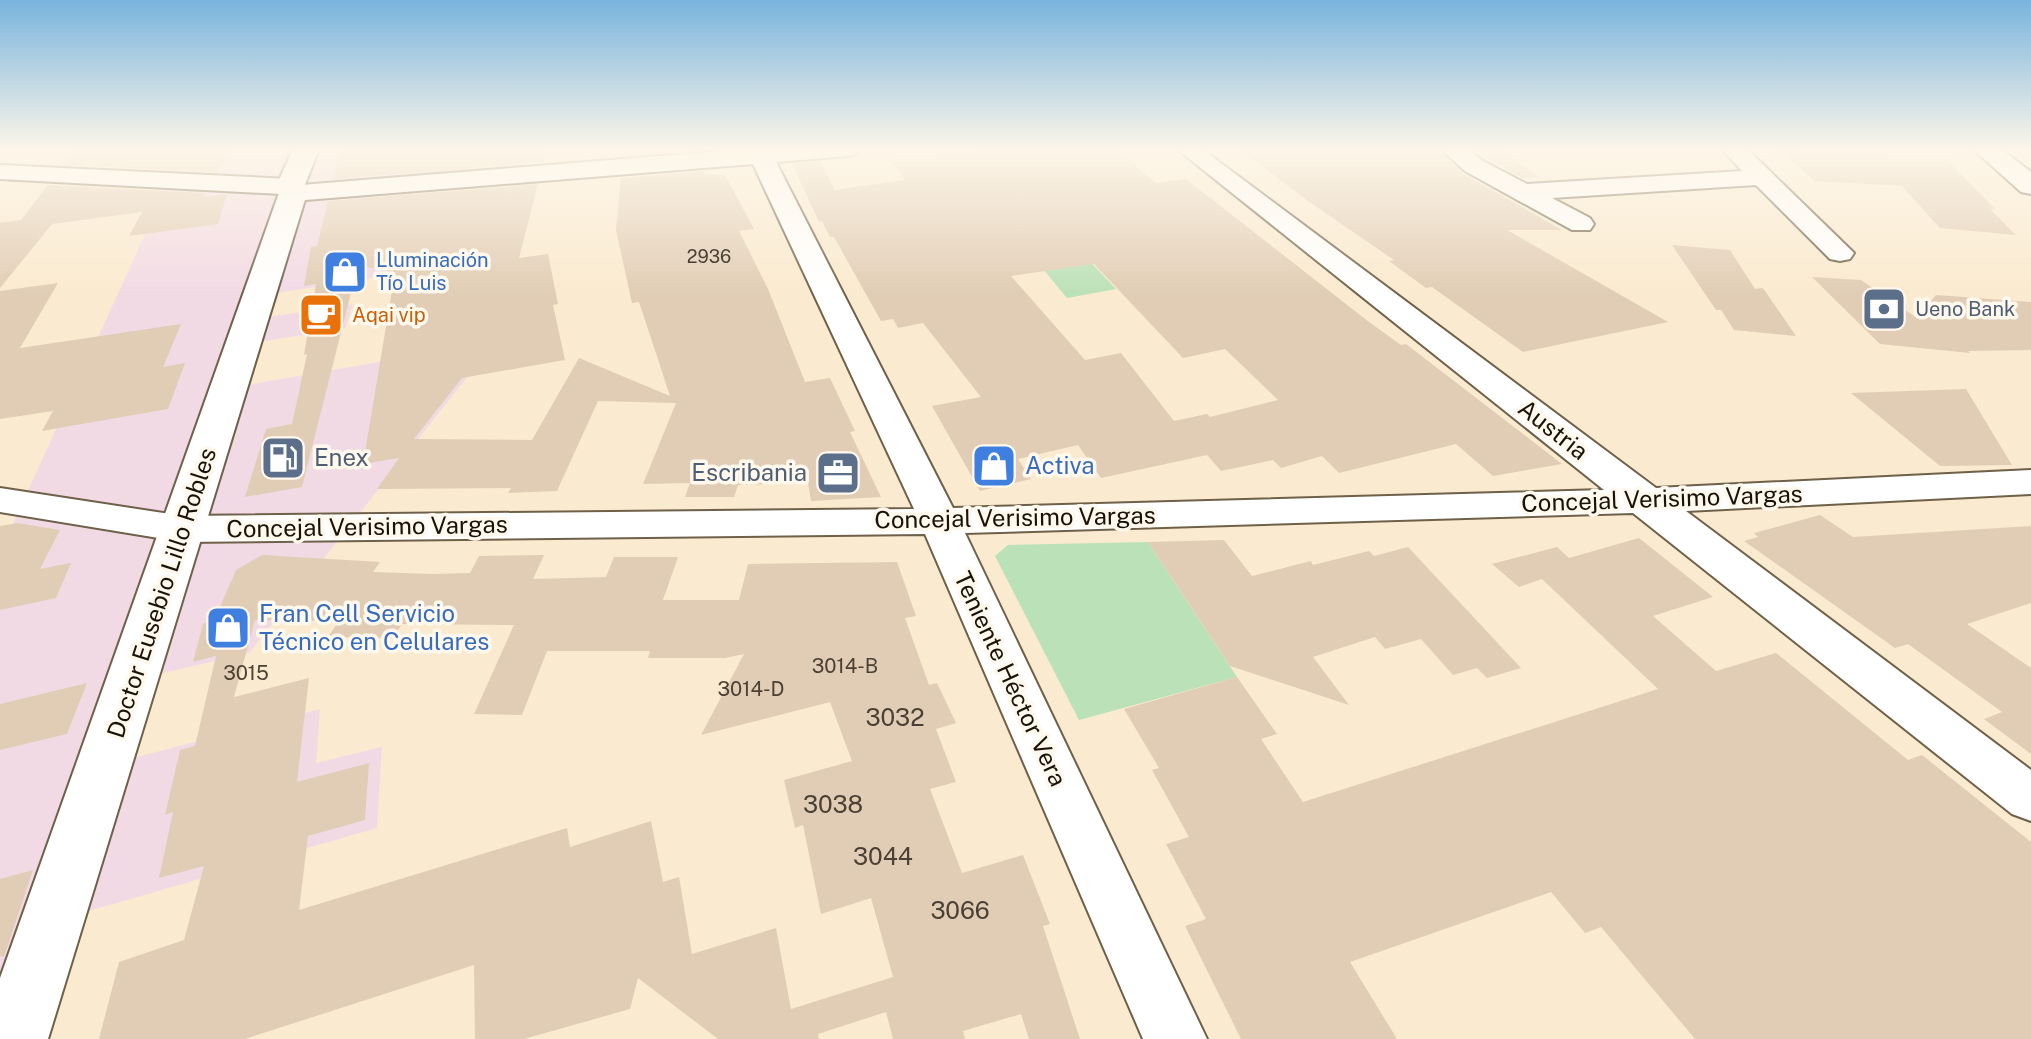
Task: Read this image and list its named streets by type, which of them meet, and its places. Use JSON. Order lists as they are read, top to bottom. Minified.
{"streets":{"main road":["Doctor Eusebio Lillo Robles"],"street":["Austria","Concejal Verisimo Vargas","Teniente Héctor Vera"]},"crossings":[["Austria","Concejal Verisimo Vargas"],["Concejal Verisimo Vargas","Doctor Eusebio Lillo Robles"],["Concejal Verisimo Vargas","Teniente Héctor Vera"]],"places":{"shop":["Lluminación Tío Luis","Activa","Fran Cell Servicio Técnico en Celulares"],"bank":["Ueno Bank"],"cafe":["Aqai vip"],"fuel station":["Enex"],"office":["Escribania"]},"house_numbers":["2936","3014-B","3015","3014-D","3032","3038","3044","3066"]}
